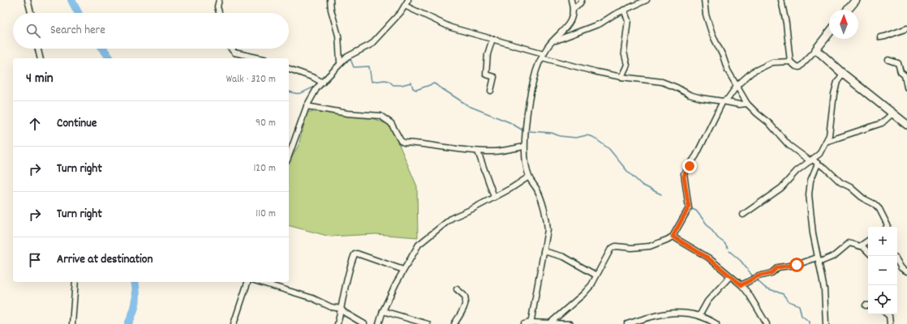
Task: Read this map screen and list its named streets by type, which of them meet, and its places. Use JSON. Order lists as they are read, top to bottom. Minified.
{"north":"top","page":{"search":"Search here","heading":["4 min","Walk · 320 m"],"list":[["Continue","90 m"],["Turn right","120 m"],["Turn right","110 m"],"Arrive at destination"],"map_buttons":["+","−"]}}
